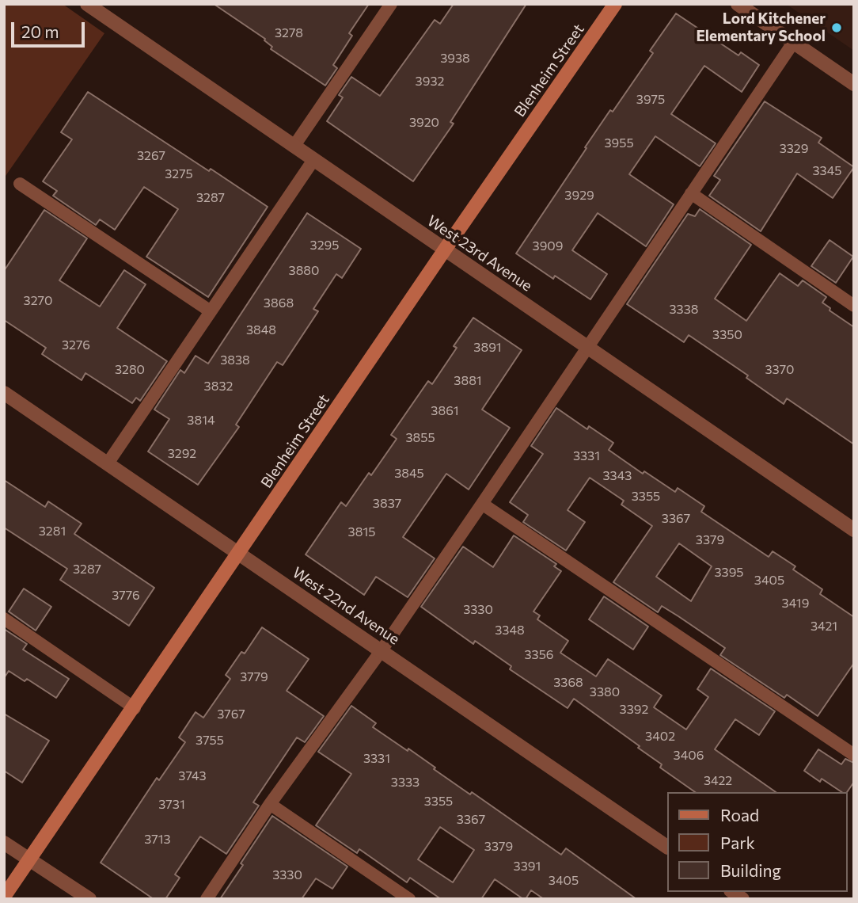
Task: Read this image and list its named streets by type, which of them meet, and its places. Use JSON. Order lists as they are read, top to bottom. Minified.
{"streets":{"street":["Blenheim Street","West 23rd Avenue","West 22nd Avenue"]},"crossings":[["Blenheim Street","West 23rd Avenue"],["Blenheim Street","West 22nd Avenue"]],"places":["Lord Kitchener Elementary School"],"house_numbers":["3278","3938","3932","3975","3920","3955","3329","3267","3345","3275","3929","3287","3295","3909","3880","3270","3868","3338","3848","3350","3276","3891","3838","3280","3370","3881","3832","3861","3814","3855","3292","3331","3845","3343","3355","3837","3367","3281","3815","3379","3287","3395","3405","3776","3419","3330","3421","3348","3356","3779","3368","3380","3392","3767","3402","3755","3406","3331","3743","3422","3333","3355","3731","3367","3713","3379","3391","3330","3405"],"legend":["Road","Park","Building"],"scale_bar":"20 m"}
